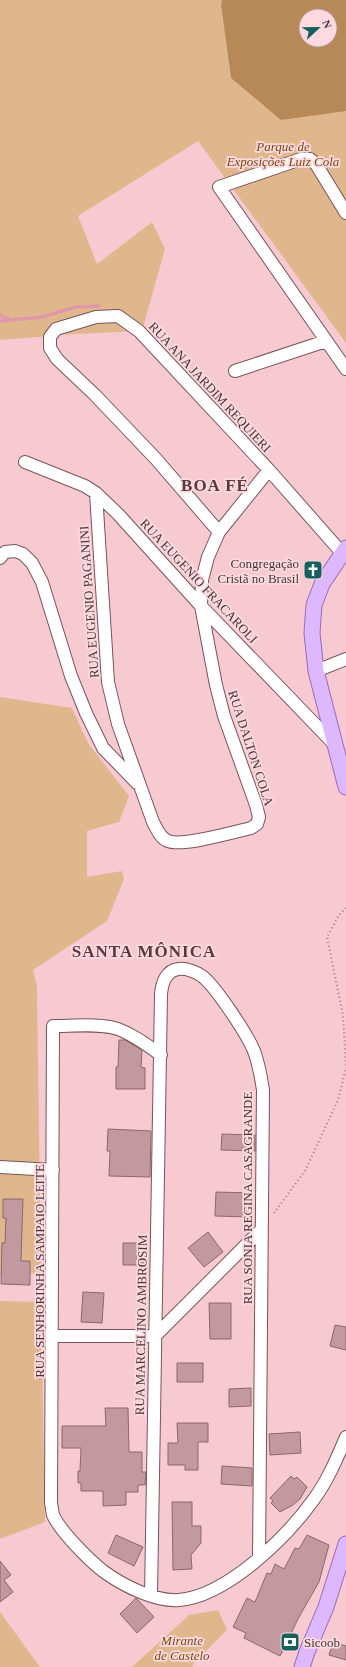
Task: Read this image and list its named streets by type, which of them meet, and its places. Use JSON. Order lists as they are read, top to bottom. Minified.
{"streets":{"street":["RUA ANA JARDIM REQUIERI","RUA EUGENIO FRACAROLI","RUA EUGENIO PAGANINI","RUA DALTON COLA","RUA SONIA REGINA CASAGRANDE","RUA SENHORINHA SAMPAIO LEITE","RUA MARCELINO AMBROSIM"]},"crossings":[["RUA ANA JARDIM REQUIERI","RUA DALTON COLA"],["RUA EUGENIO FRACAROLI","RUA EUGENIO PAGANINI"],["RUA EUGENIO FRACAROLI","RUA DALTON COLA"],["RUA EUGENIO PAGANINI","RUA DALTON COLA"],["RUA SONIA REGINA CASAGRANDE","RUA SENHORINHA SAMPAIO LEITE"],["RUA SONIA REGINA CASAGRANDE","RUA MARCELINO AMBROSIM"],["RUA SENHORINHA SAMPAIO LEITE","RUA MARCELINO AMBROSIM"]],"districts":["BOA FÉ","SANTA MÔNICA"],"parks":["Parque de Exposições Luiz Cola","Mirante de Castelo"],"places":{"church":["Congregação Cristã no Brasil"],"bank":["Sicoob"]},"north":"right"}
